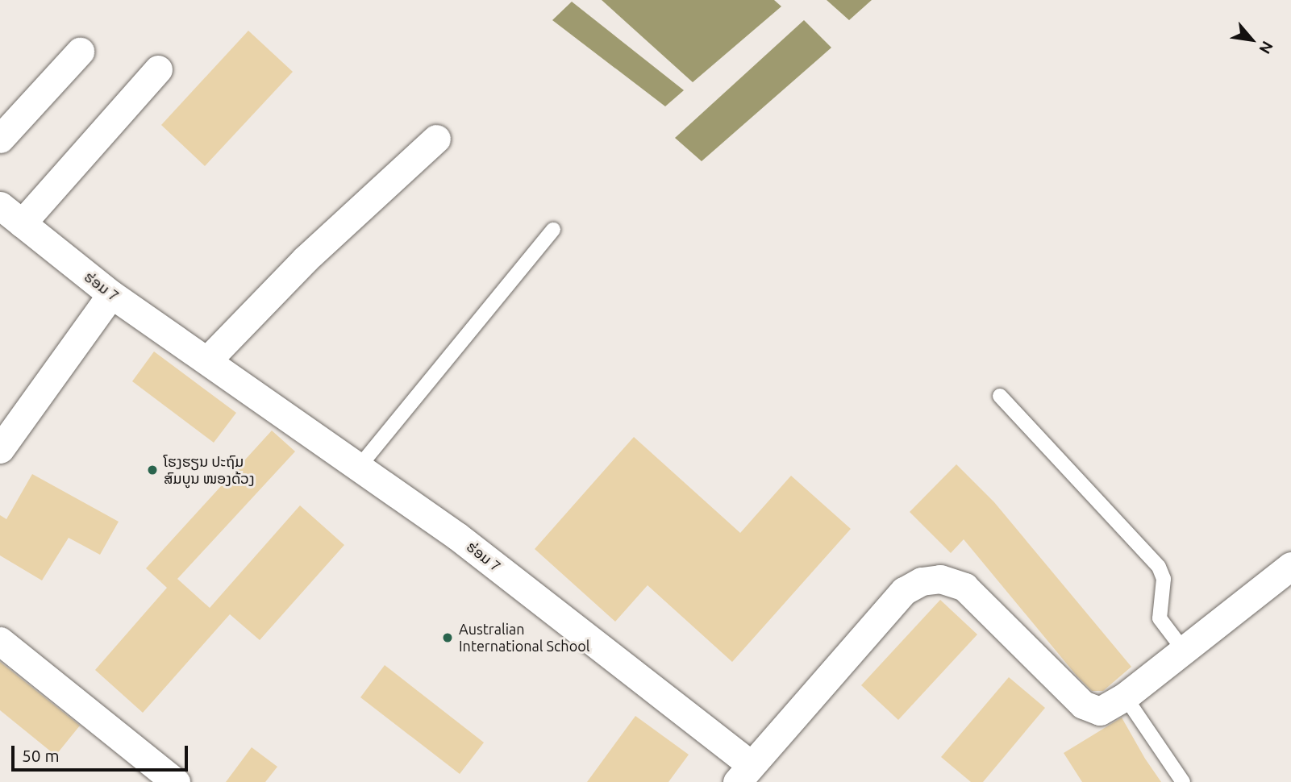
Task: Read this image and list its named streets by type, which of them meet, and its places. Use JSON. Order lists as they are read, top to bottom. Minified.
{"streets":{"street":["ຮ່ອມ 7"]},"places":["ໂຮງຮຽນ ປະຖົມ ສົມບູນ ໜອງດ້ວງ","Australian International School"],"scale_bar":"50 m","north":"bottom right"}
